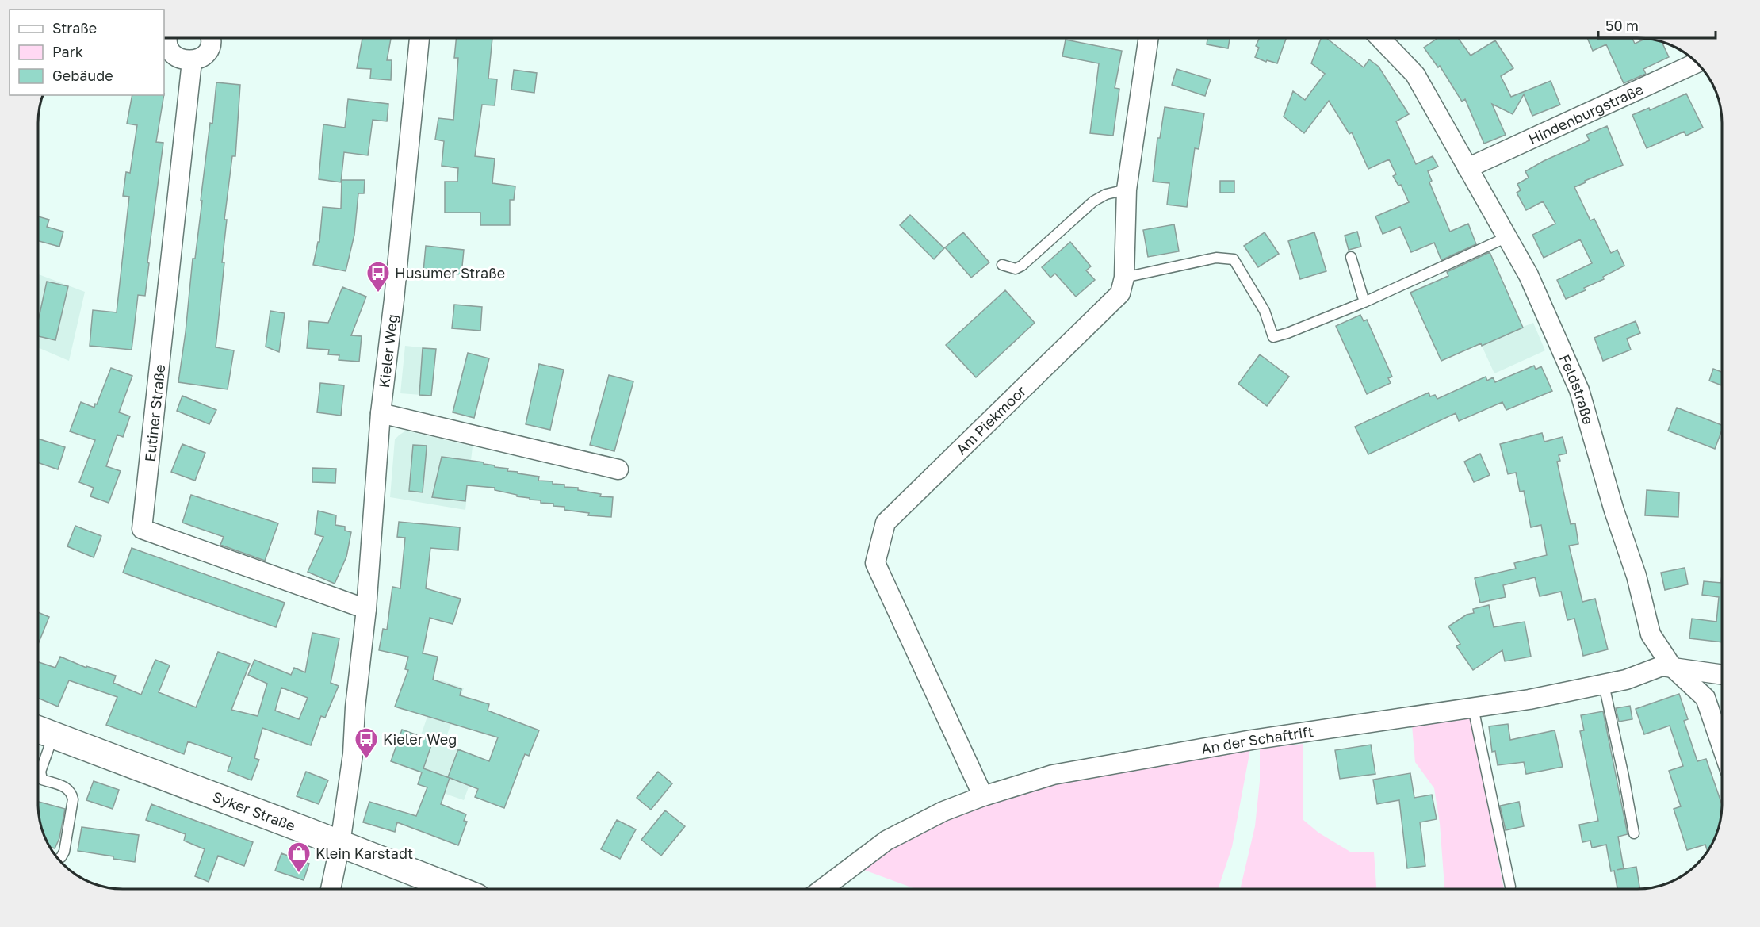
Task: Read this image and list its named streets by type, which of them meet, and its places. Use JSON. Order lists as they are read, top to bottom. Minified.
{"streets":{"main road":["Syker Straße"],"street":["Hindenburgstraße","Kieler Weg","Feldstraße","Eutiner Straße","Am Piekmoor","An der Schaftrift"]},"crossings":[["Hindenburgstraße","Feldstraße"],["Kieler Weg","Eutiner Straße"],["Kieler Weg","Syker Straße"],["Feldstraße","An der Schaftrift"],["Am Piekmoor","An der Schaftrift"]],"places":{"bus stop":["Husumer Straße","Kieler Weg"],"shop":["Klein Karstadt"]},"legend":["Straße","Park","Gebäude"],"scale_bar":"50 m"}
